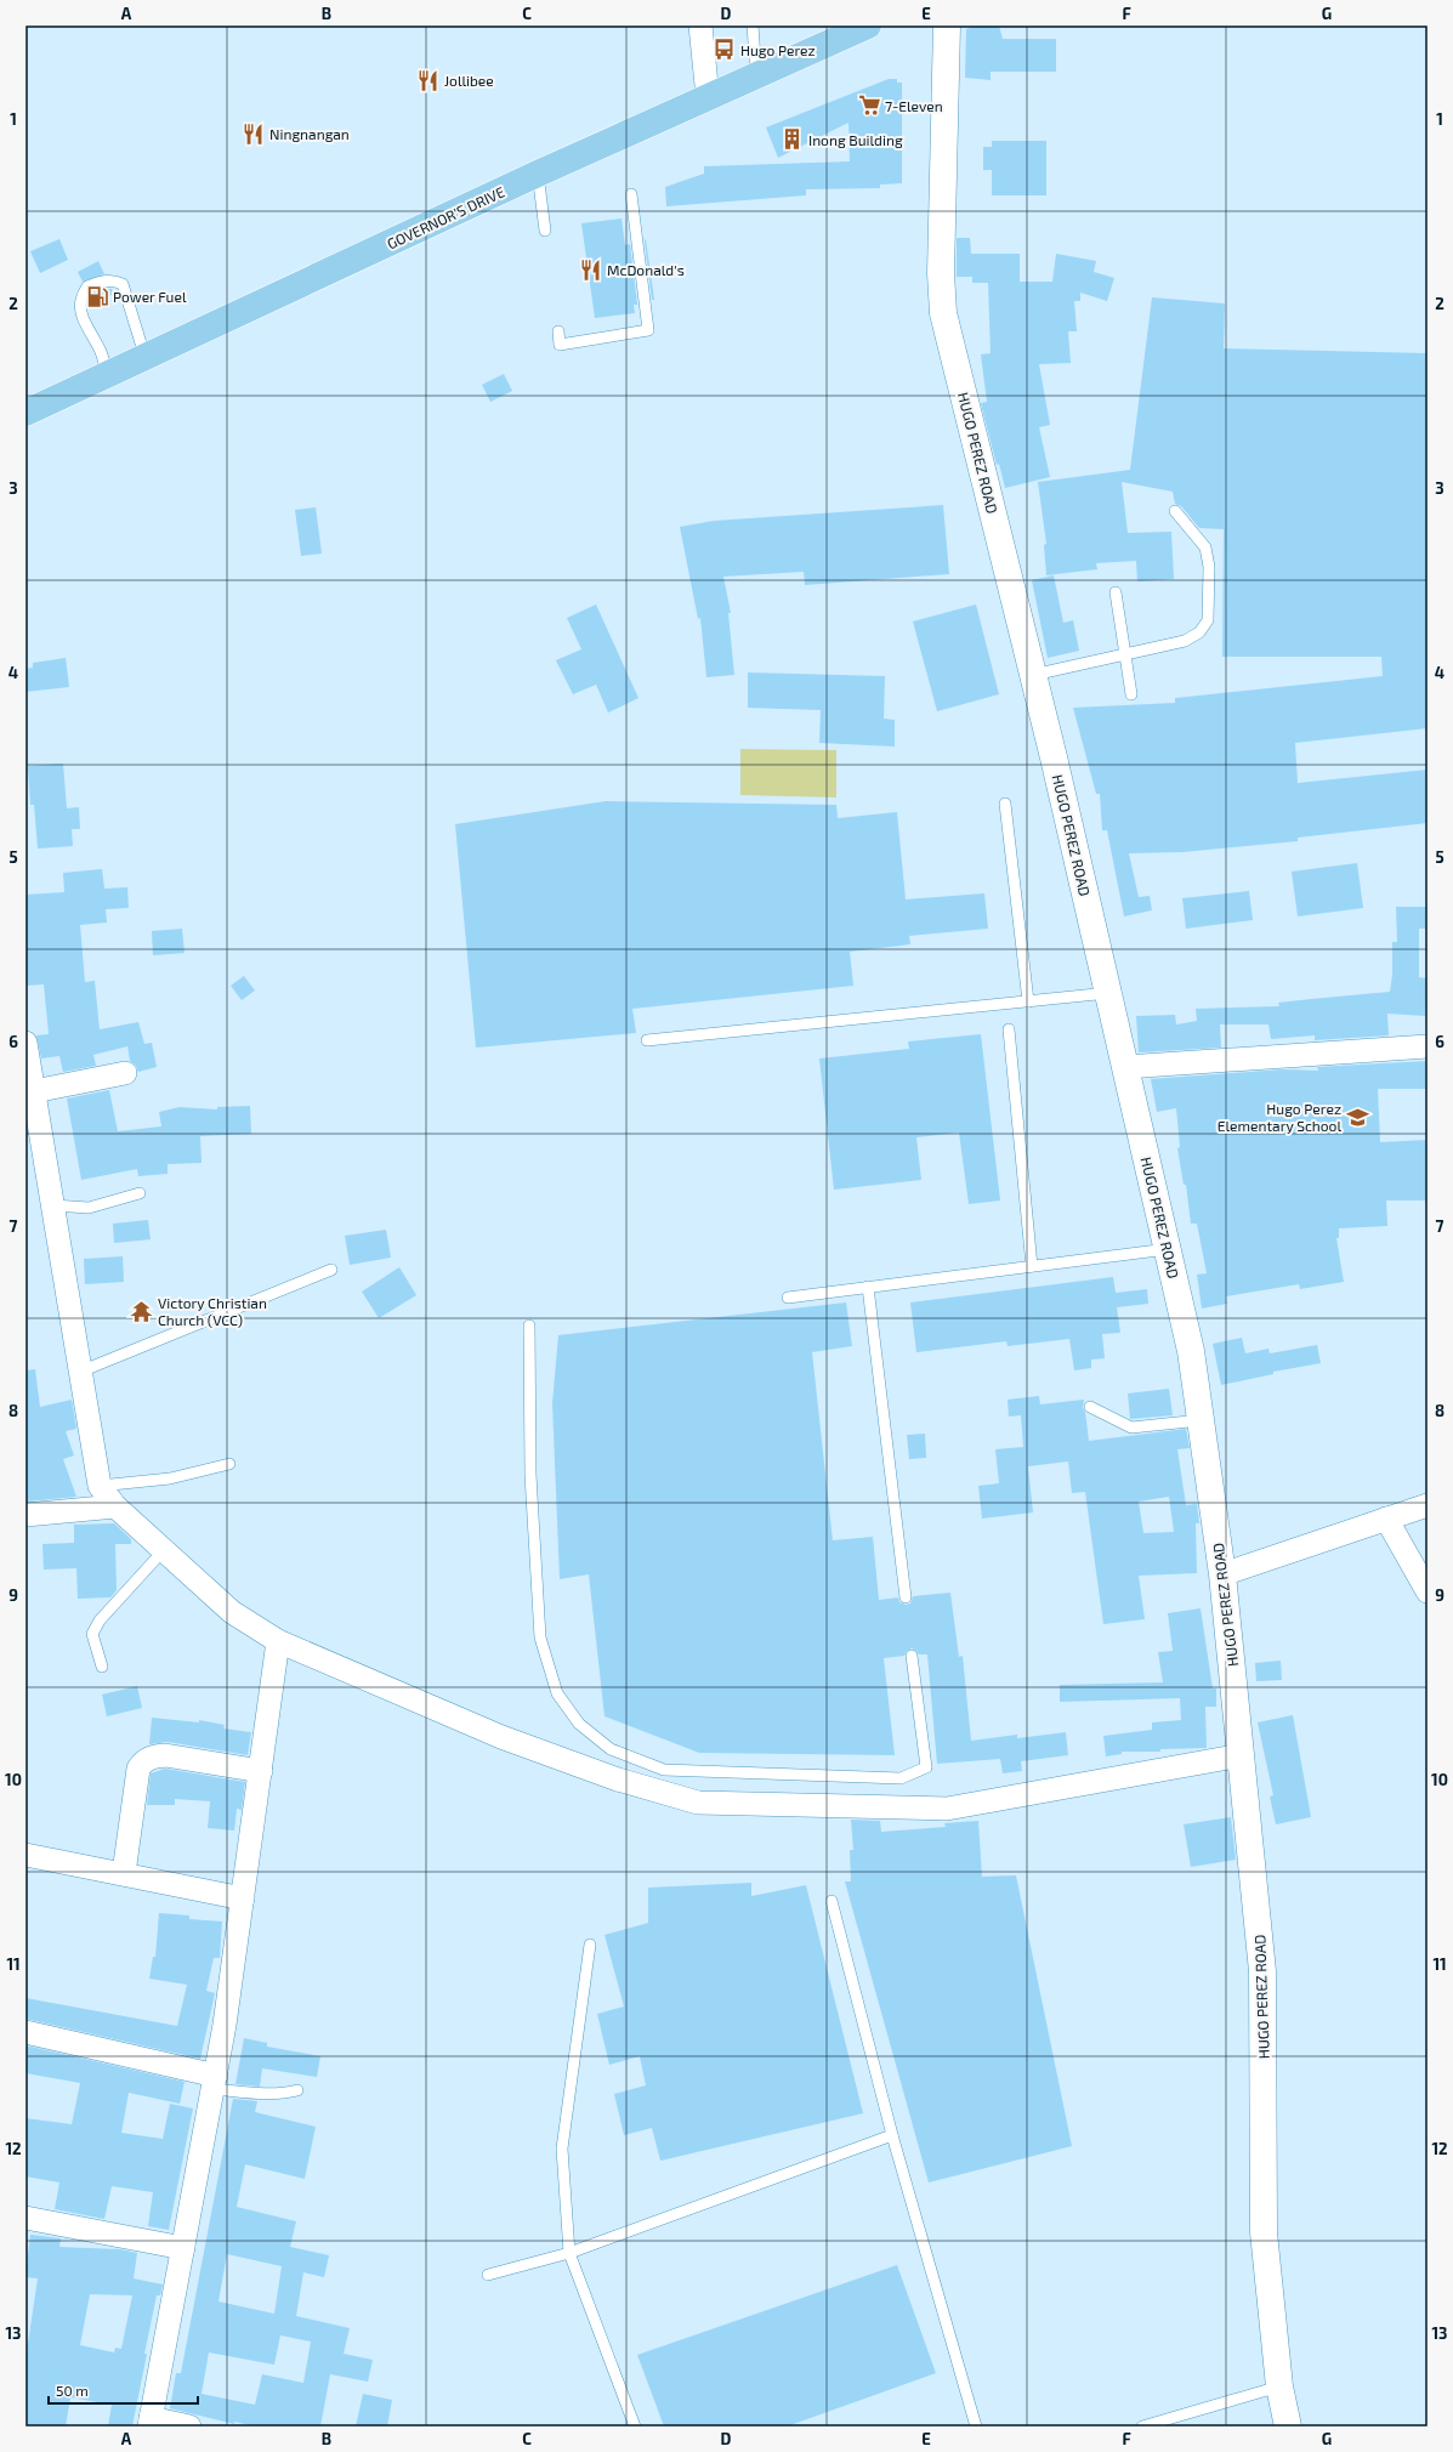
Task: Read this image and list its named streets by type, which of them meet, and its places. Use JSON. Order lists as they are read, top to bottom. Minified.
{"streets":{"main road":["GOVERNOR'S DRIVE"],"street":["HUGO PEREZ ROAD"]},"places":{"bus stop":["Hugo Perez"],"restaurant":["Jollibee","Ningnangan","McDonald's"],"supermarket":["7-Eleven"],"building":["Inong Building"],"fuel station":["Power Fuel"],"school or university":["Hugo Perez Elementary School"],"temple":["Victory Christian Church (VCC)"]},"scale_bar":"50 m","grid":{"columns":["A","B","C","D","E","F","G"],"rows":["1","2","3","4","5","6","7","8","9","10","11","12","13"]}}
